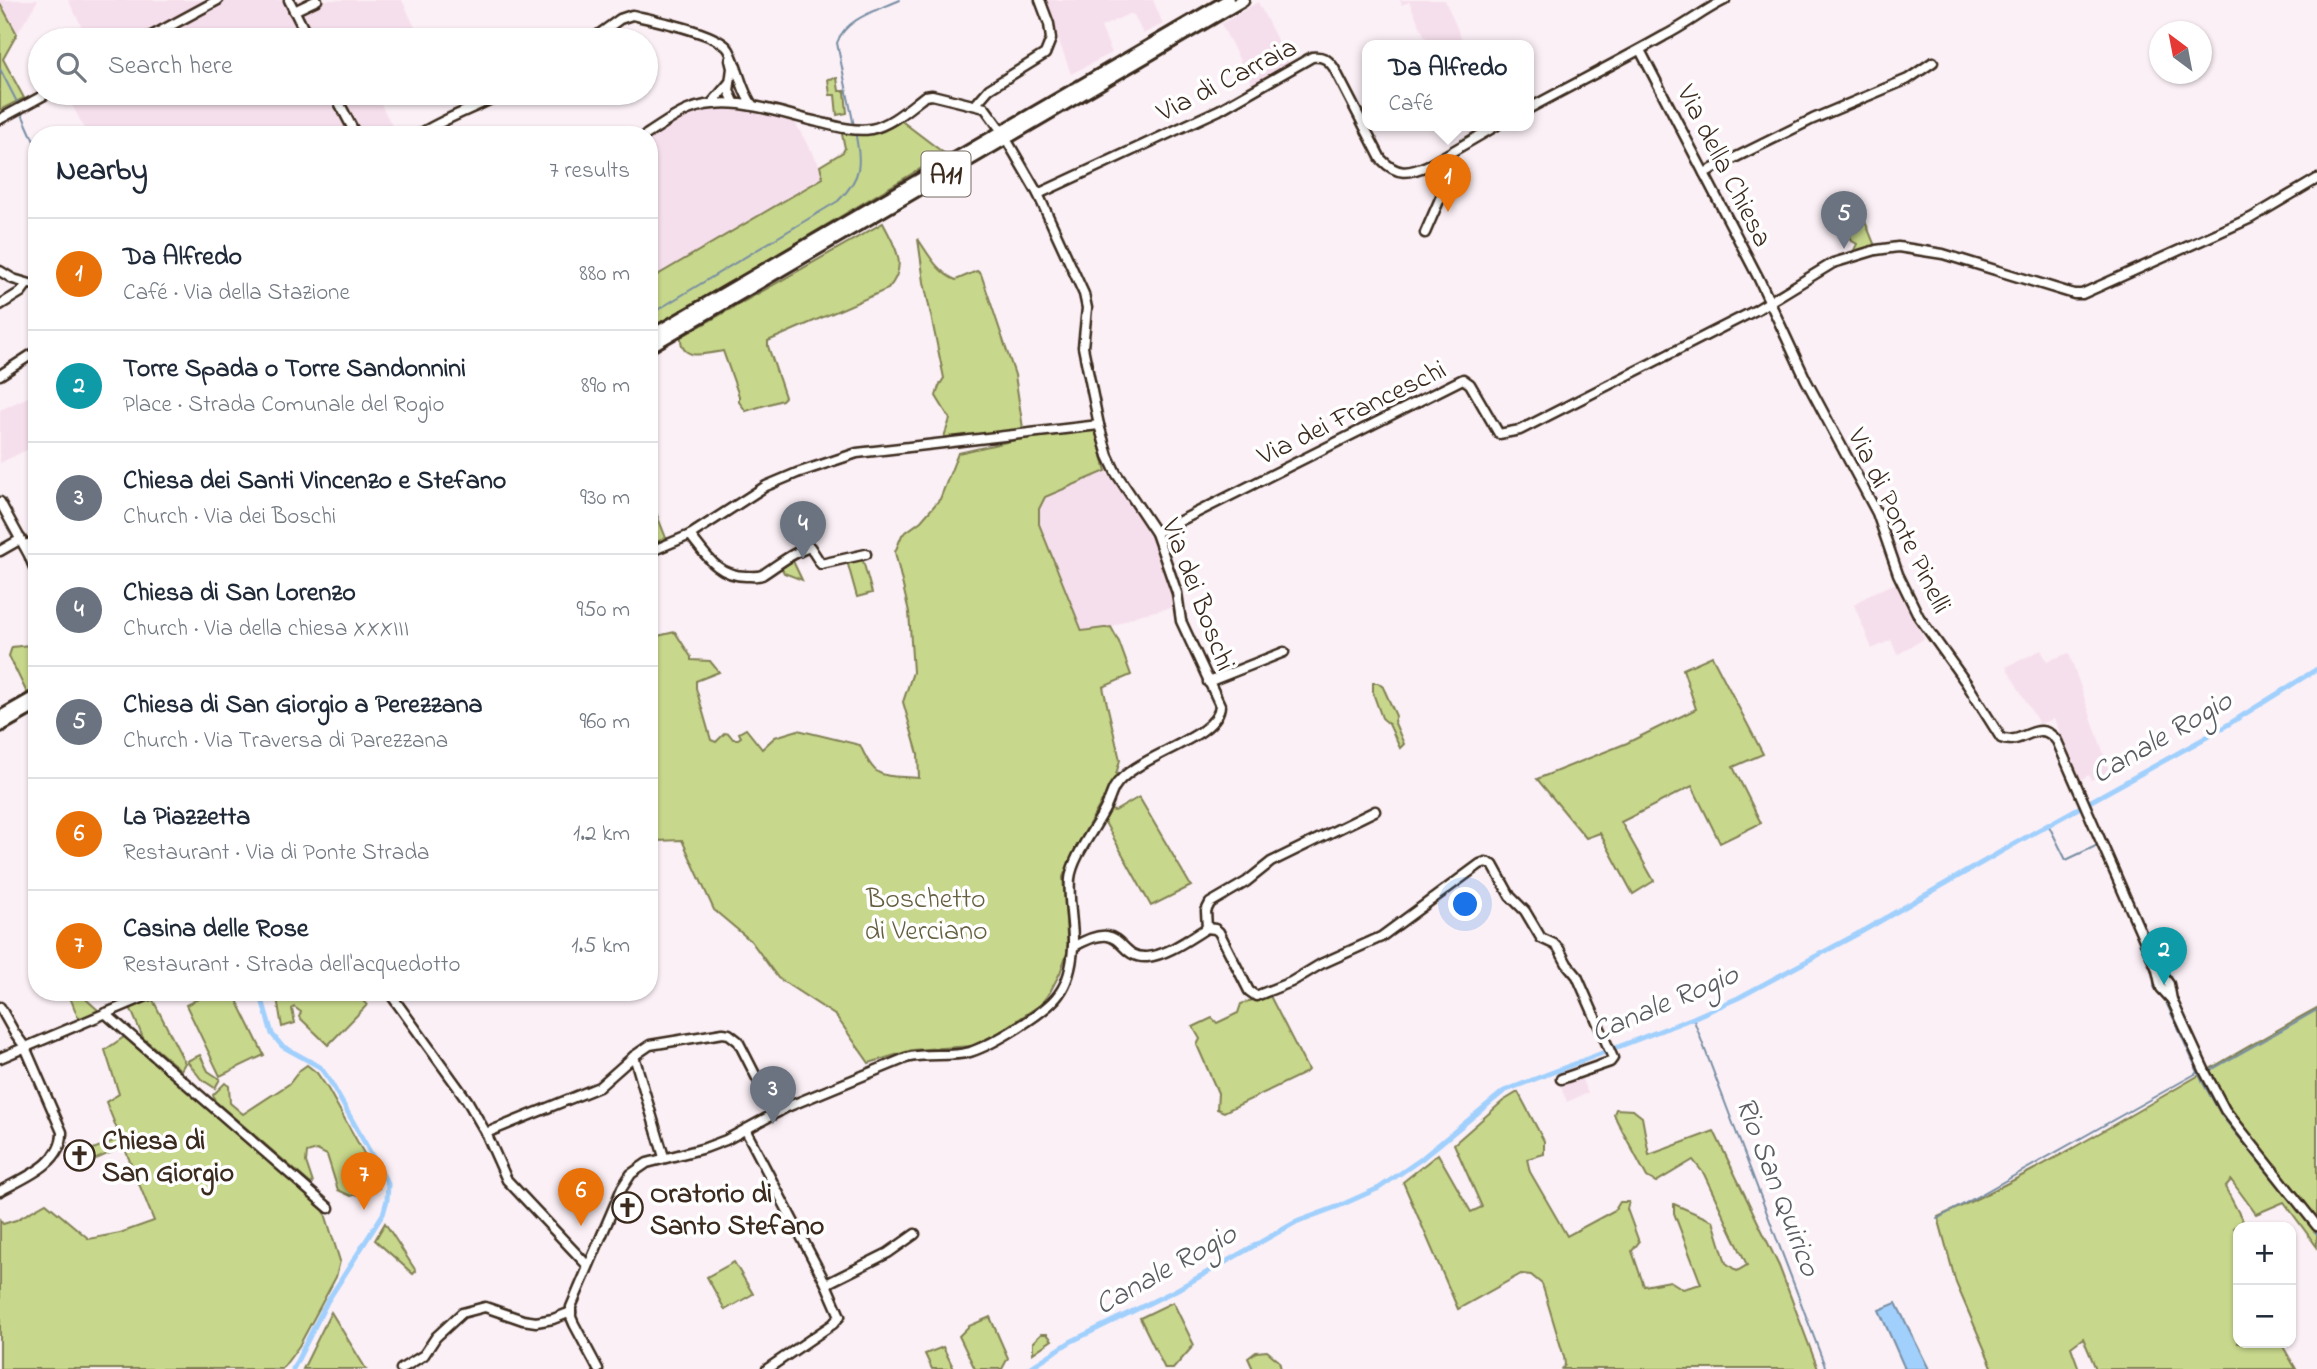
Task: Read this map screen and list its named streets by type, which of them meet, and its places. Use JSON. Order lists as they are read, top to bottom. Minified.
{"streets":{"highway":["A11"],"street":["Via di Carraia","Via della Chiesa","Via dei Franceschi","Via di Ponte Pinelli","Via dei Boschi"]},"crossings":[["Via di Carraia","Via dei Boschi"],["Via della Chiesa","Via dei Franceschi"],["Via della Chiesa","Via di Ponte Pinelli"],["Via dei Franceschi","Via di Ponte Pinelli"],["Via dei Franceschi","Via dei Boschi"]],"water":["Canale Rogio","Rio San Quirico"],"parks":["Boschetto di Verciano"],"places":{"church":["Chiesa di San Giorgio","Oratorio di Santo Stefano"]},"north":"top left","page":{"search":"Search here","popup":["Da Alfredo","Café"],"heading":["Nearby","7 results"],"pins":["1","5","4","2","3","7","6"],"list":[{"mark":"1","name":"Da Alfredo","note":"Café · Via della Stazione","value":"880 m"},{"mark":"2","name":"Torre Spada o Torre Sandonnini","note":"Place · Strada Comunale del Rogio","value":"890 m"},{"mark":"3","name":"Chiesa dei Santi Vincenzo e Stefano","note":"Church · Via dei Boschi","value":"930 m"},{"mark":"4","name":"Chiesa di San Lorenzo","note":"Church · Via della chiesa XXXIII","value":"950 m"},{"mark":"5","name":"Chiesa di San Giorgio a Perezzana","note":"Church · Via Traversa di Parezzana","value":"960 m"},{"mark":"6","name":"La Piazzetta","note":"Restaurant · Via di Ponte Strada","value":"1.2 km"},{"mark":"7","name":"Casina delle Rose","note":"Restaurant · Strada dell'acquedotto","value":"1.5 km"}],"map_buttons":["+","−"]}}
